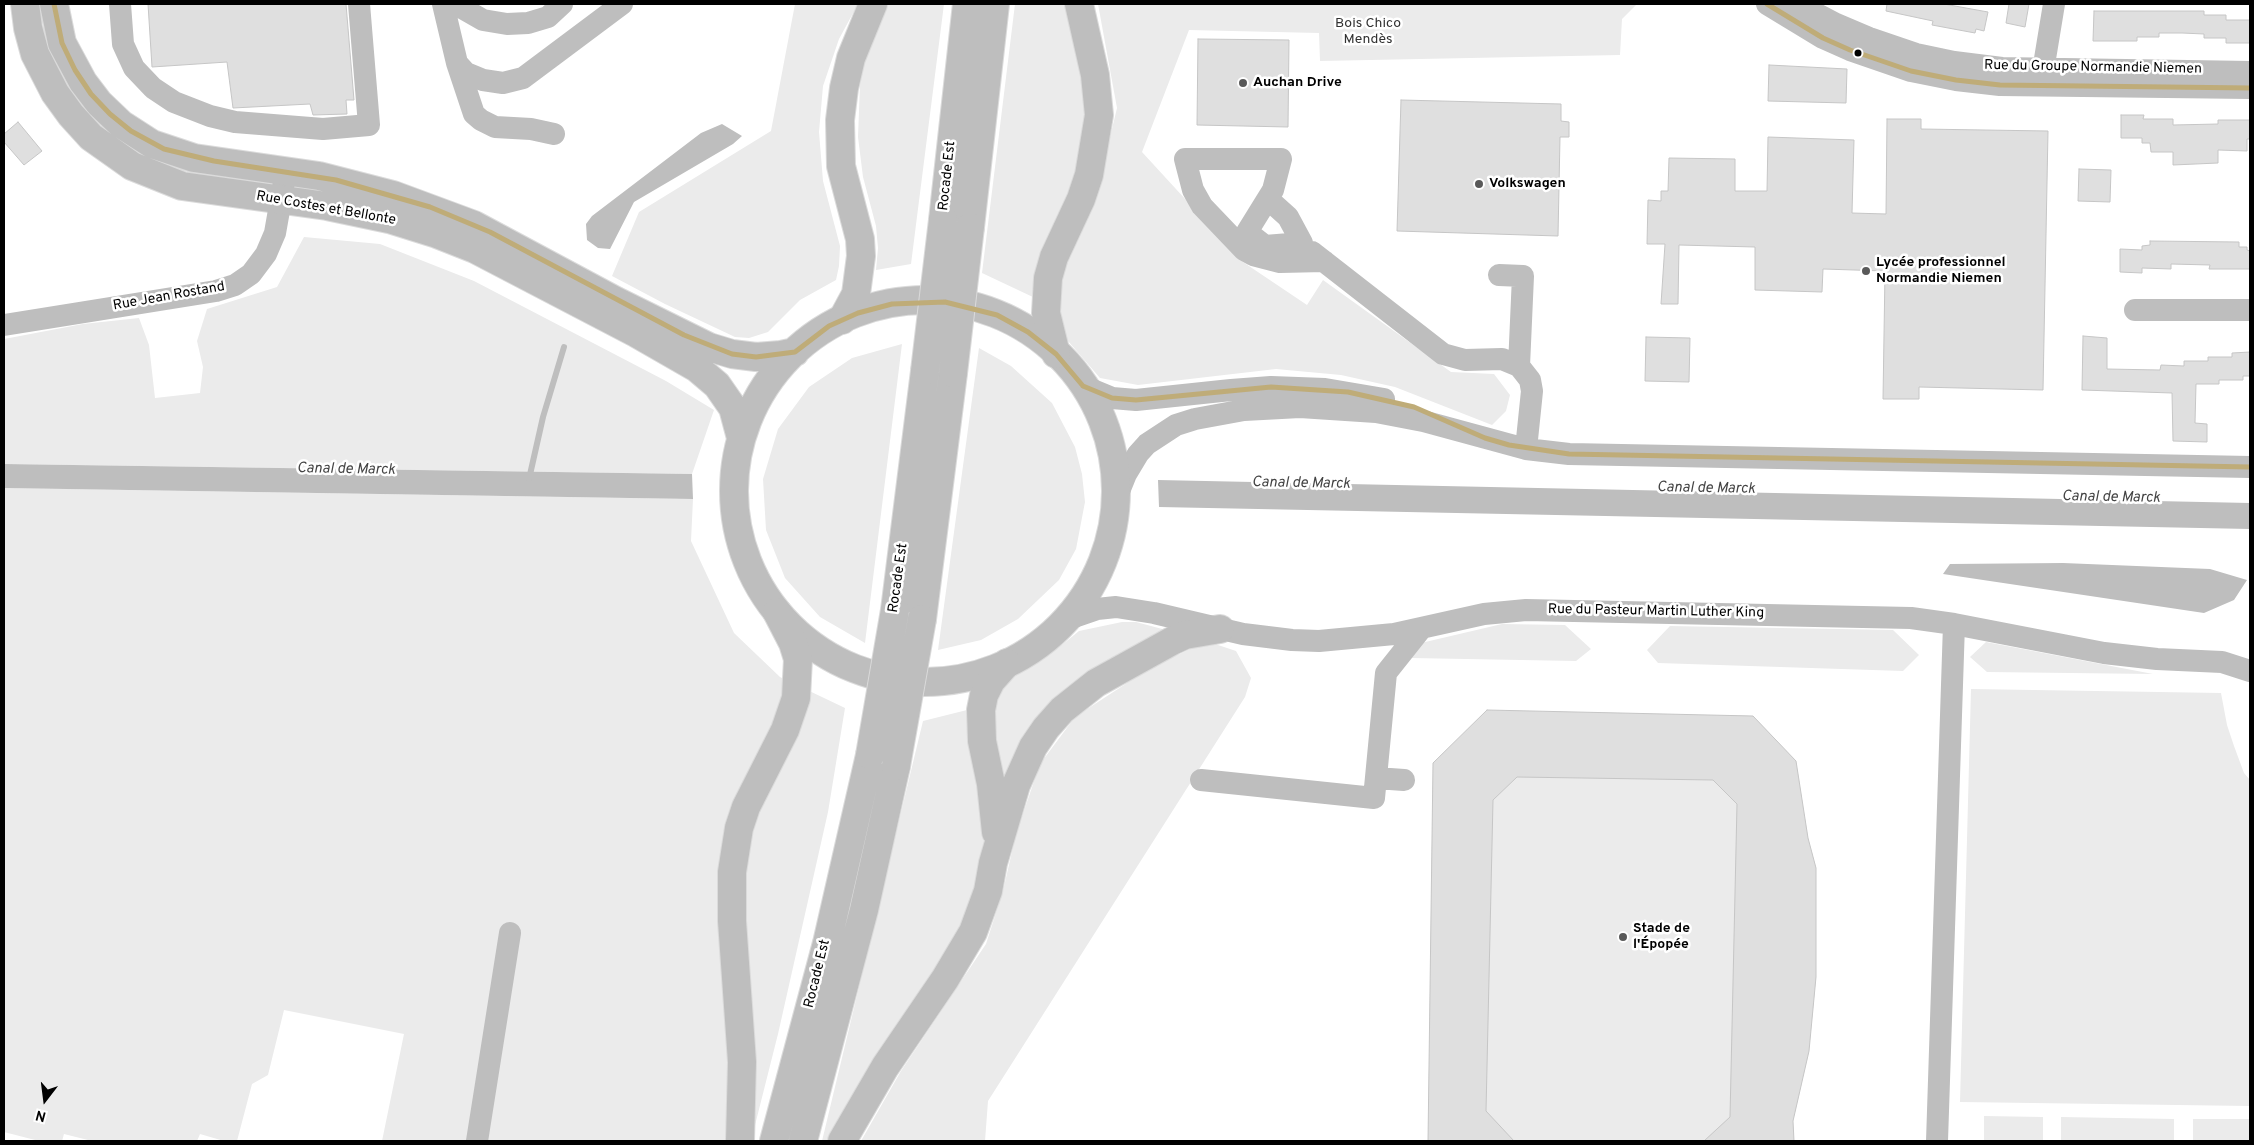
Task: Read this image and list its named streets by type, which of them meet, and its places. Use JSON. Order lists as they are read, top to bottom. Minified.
{"streets":{"main road":["Rocade Est","Rue Costes et Bellonte"],"street":["Rue du Groupe Normandie Niemen","Rue Jean Rostand","Rue du Pasteur Martin Luther King"]},"crossings":[["Rue Costes et Bellonte","Rue Jean Rostand"]],"water":["Canal de Marck"],"parks":["Bois Chico Mendès"],"places":["Auchan Drive","Volkswagen","Lycée professionnel Normandie Niemen","Stade de l'Épopée"],"north":"bottom"}
